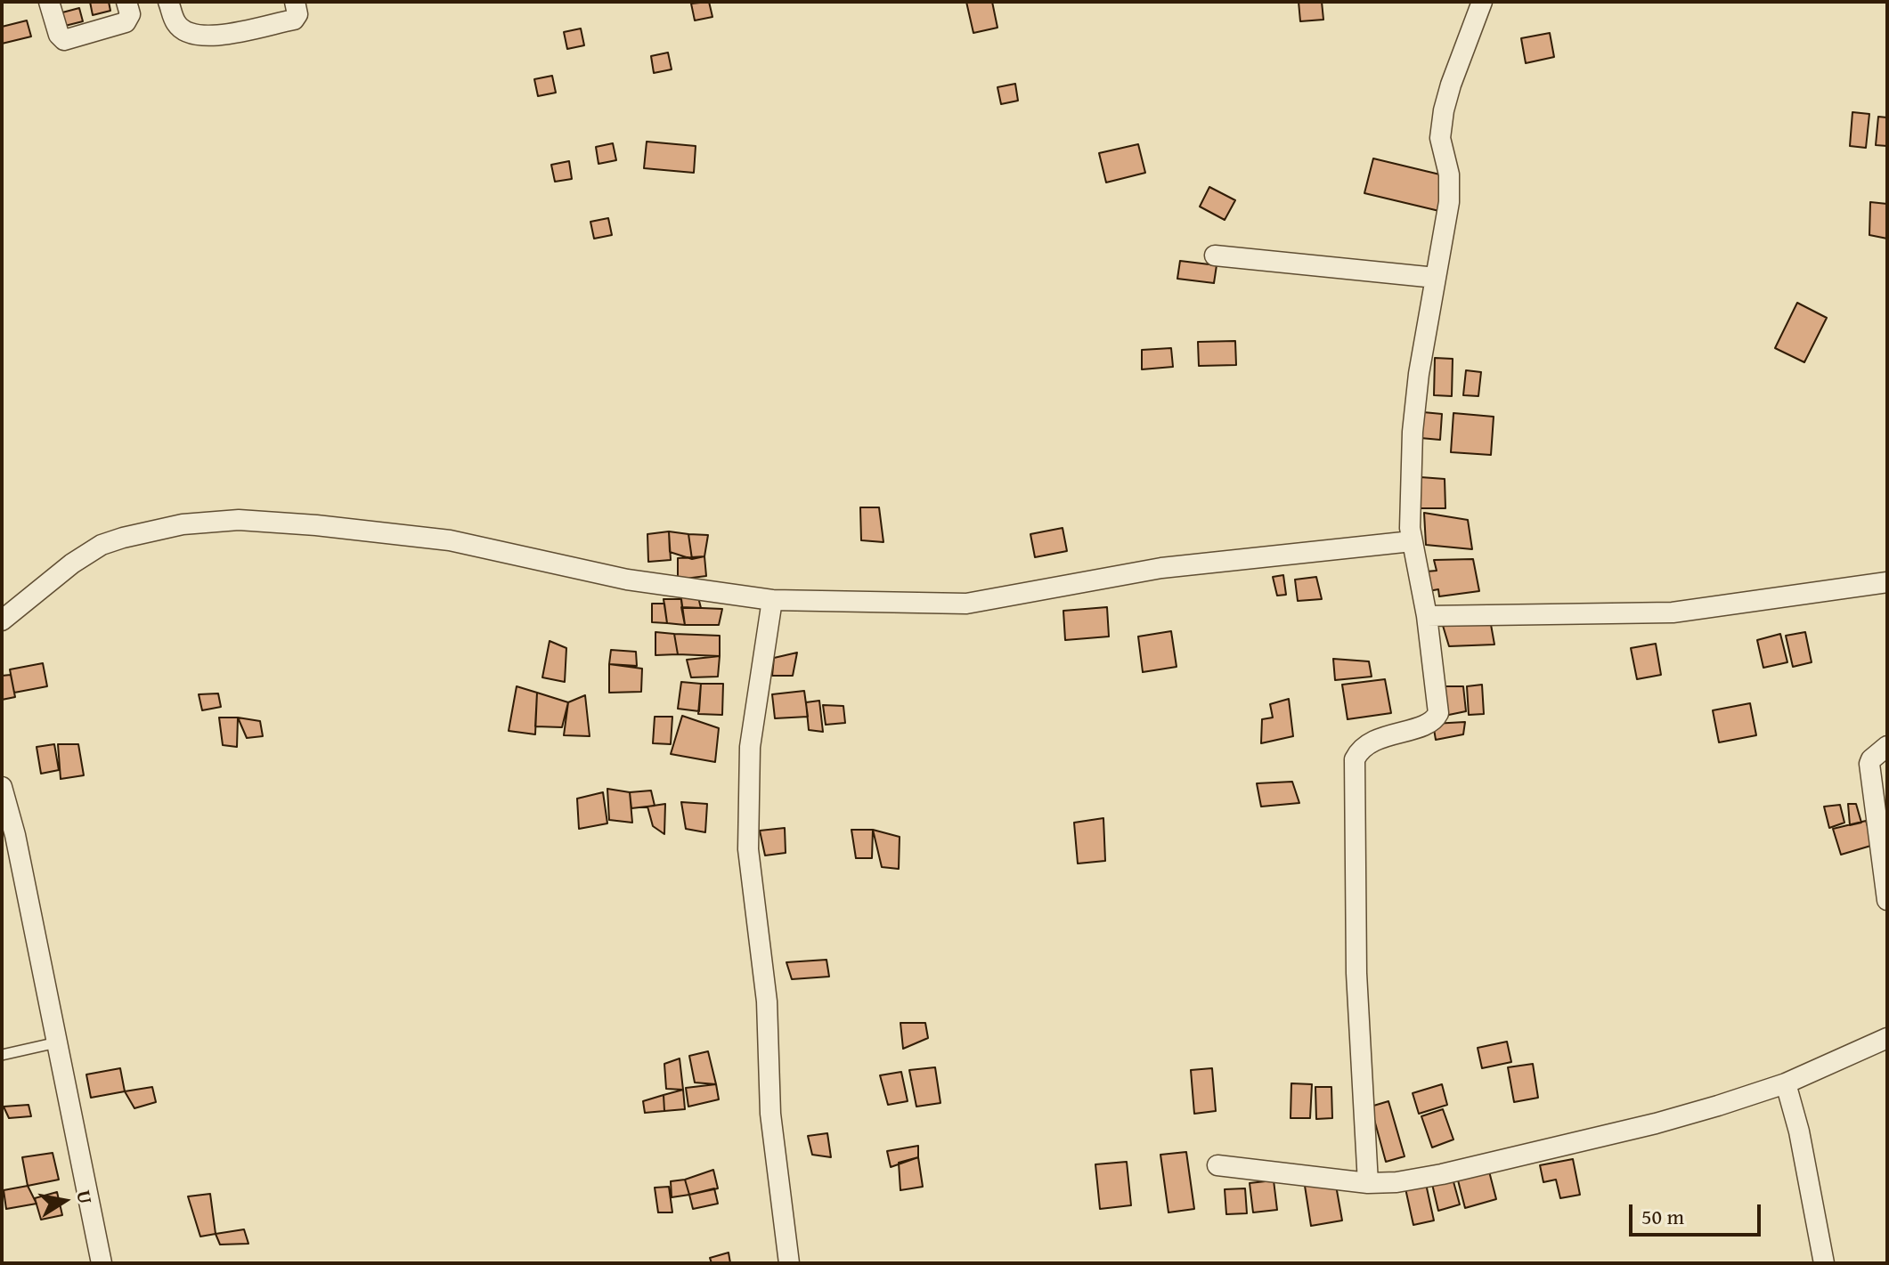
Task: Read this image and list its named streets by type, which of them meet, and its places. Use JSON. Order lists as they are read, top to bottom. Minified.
{"scale_bar":"50 m","north":"right"}
